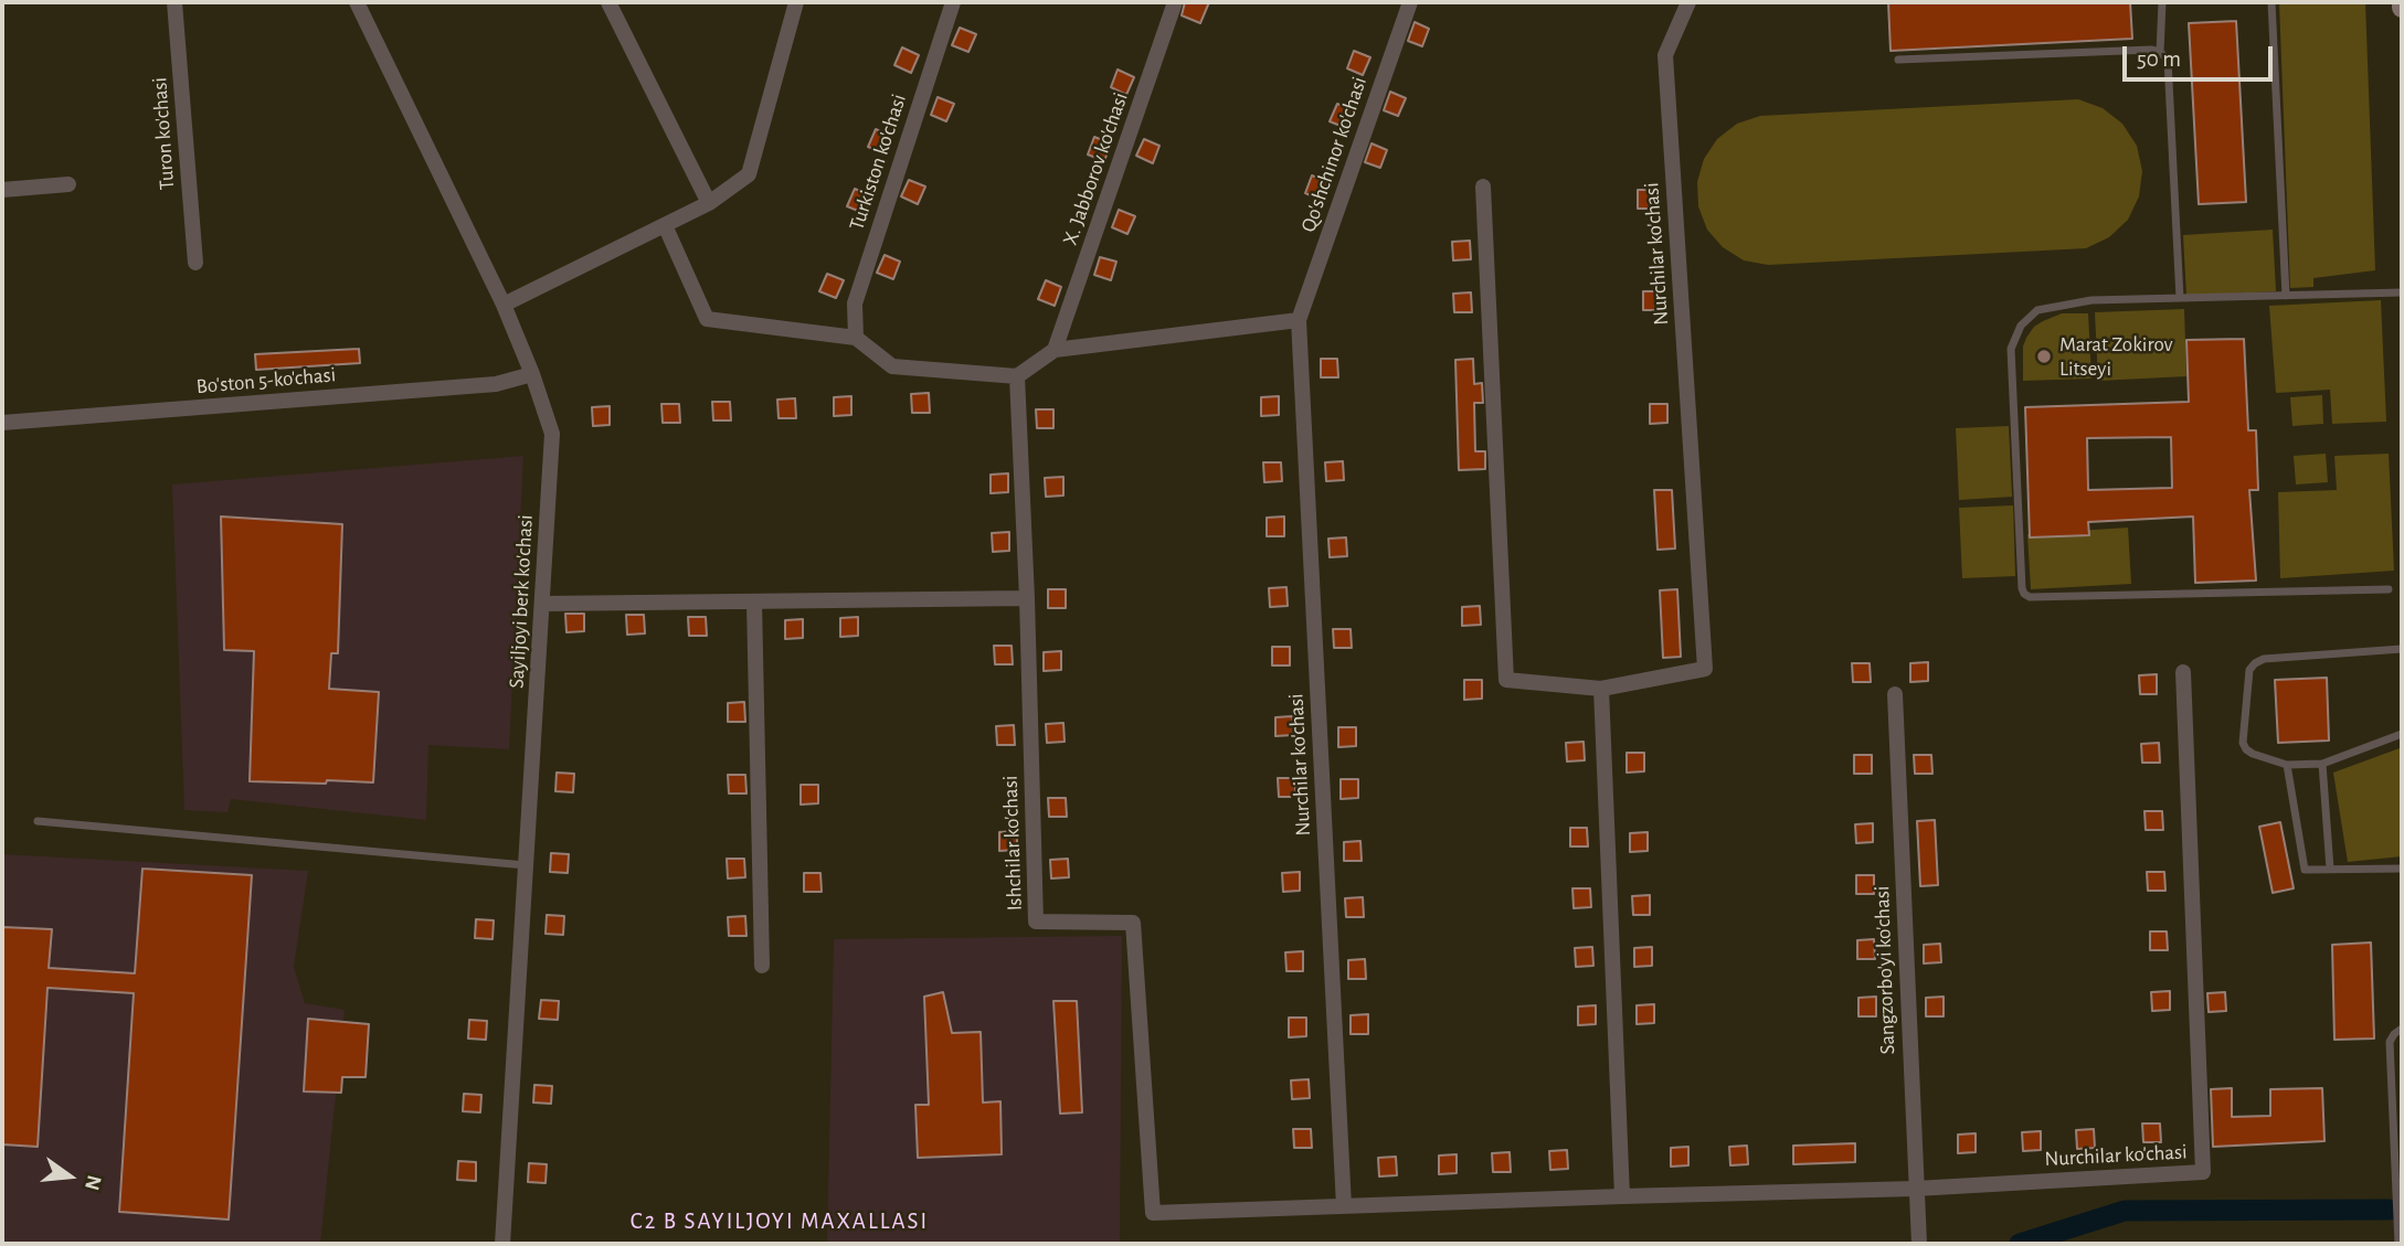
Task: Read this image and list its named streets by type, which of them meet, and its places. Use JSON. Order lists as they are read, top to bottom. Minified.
{"streets":{"street":["Turon ko'chasi","Qo'shchinor ko'chasi","Turkiston ko'chasi","X. Jabborov ko'chasi","Nurchilar ko'chasi","Bo'ston 5-ko'chasi","Sayiljoyi berk ko'chasi","Ishchilar ko'chasi","Sangzorbo'yi ko'chasi"]},"crossings":[["Qo'shchinor ko'chasi","Nurchilar ko'chasi"],["Nurchilar ko'chasi","Ishchilar ko'chasi"],["Nurchilar ko'chasi","Sangzorbo'yi ko'chasi"],["Bo'ston 5-ko'chasi","Sayiljoyi berk ko'chasi"]],"districts":["C2 B SAYILJOYI MAXALLASI"],"places":["Marat Zokirov Litseyi"],"scale_bar":"50 m","north":"right"}
